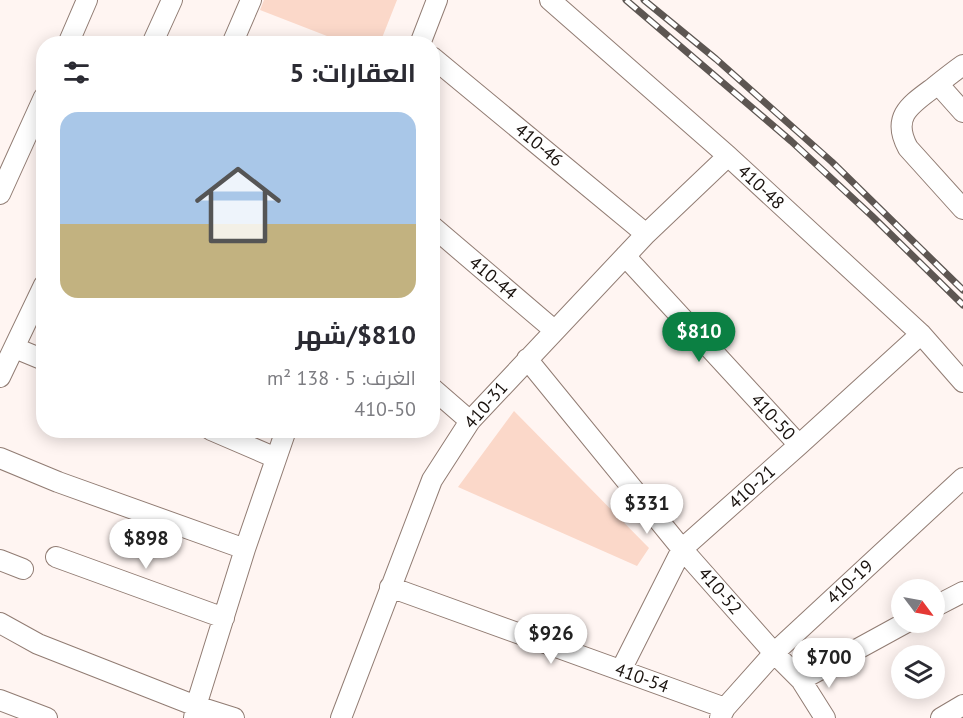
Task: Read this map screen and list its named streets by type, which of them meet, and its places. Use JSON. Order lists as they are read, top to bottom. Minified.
{"streets":{"street":["410-46","410-48","410-44","410-31","410-50","410-21","410-19","410-52","410-54"]},"crossings":[["410-46","410-31"],["410-48","410-31"],["410-48","410-21"],["410-44","410-31"],["410-31","410-50"],["410-31","410-52"],["410-31","410-54"],["410-50","410-21"],["410-21","410-52"],["410-21","410-54"],["410-19","410-52"],["410-19","410-54"]],"north":"bottom right","page":{"heading":"العقارات: 5","list":[{"name":"$810/شهر","note":"الغرف: 5 · 138 m² · 410-50"}],"price":["$810","$331","$898","$926","$700"]}}
